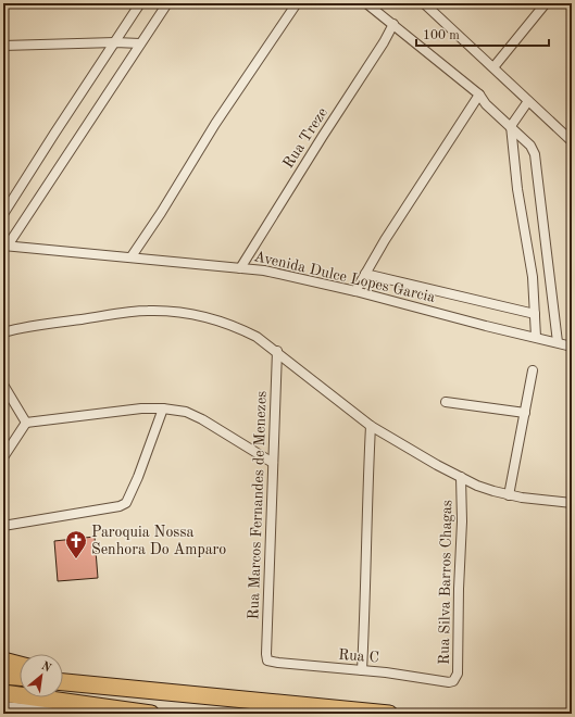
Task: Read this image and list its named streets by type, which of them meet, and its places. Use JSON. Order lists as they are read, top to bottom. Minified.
{"streets":{"street":["Rua Treze","Avenida Dulce Lopes Garcia","Rua Marcos Fernandes de Menezes","Rua Silva Barros Chagas","Rua C"]},"crossings":[["Rua Treze","Avenida Dulce Lopes Garcia"],["Rua Marcos Fernandes de Menezes","Rua C"],["Rua Silva Barros Chagas","Rua C"]],"places":{"church":["Paroquia Nossa Senhora Do Amparo"]},"scale_bar":"100 m","north":"top right"}
